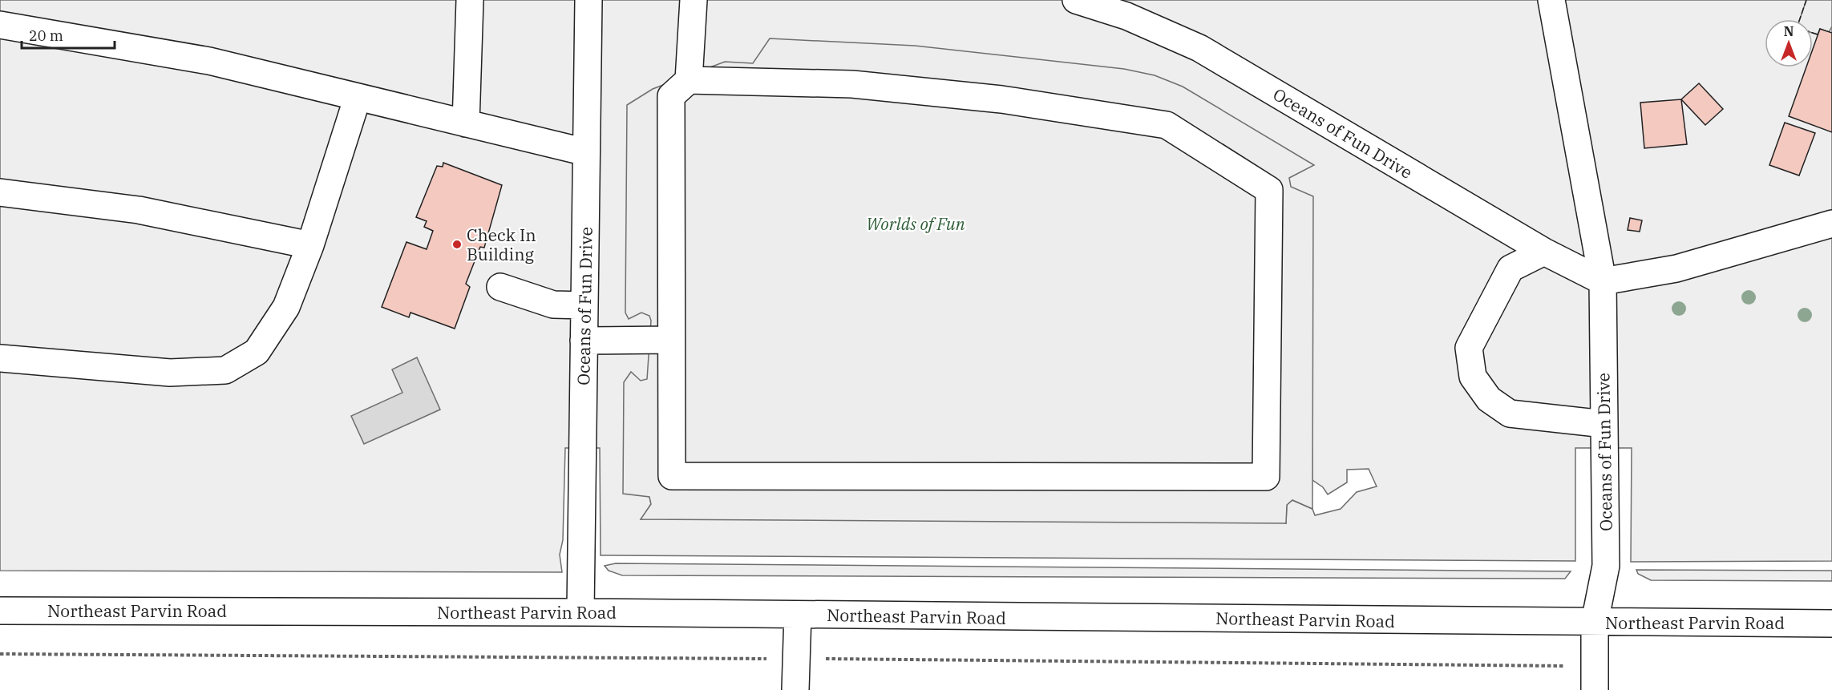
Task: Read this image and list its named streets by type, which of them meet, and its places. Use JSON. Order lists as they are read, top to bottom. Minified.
{"streets":{"street":["Oceans of Fun Drive","Northeast Parvin Road"]},"crossings":[["Oceans of Fun Drive","Northeast Parvin Road"]],"parks":["Worlds of Fun"],"places":["Check In Building"],"scale_bar":"20 m","north":"top"}
